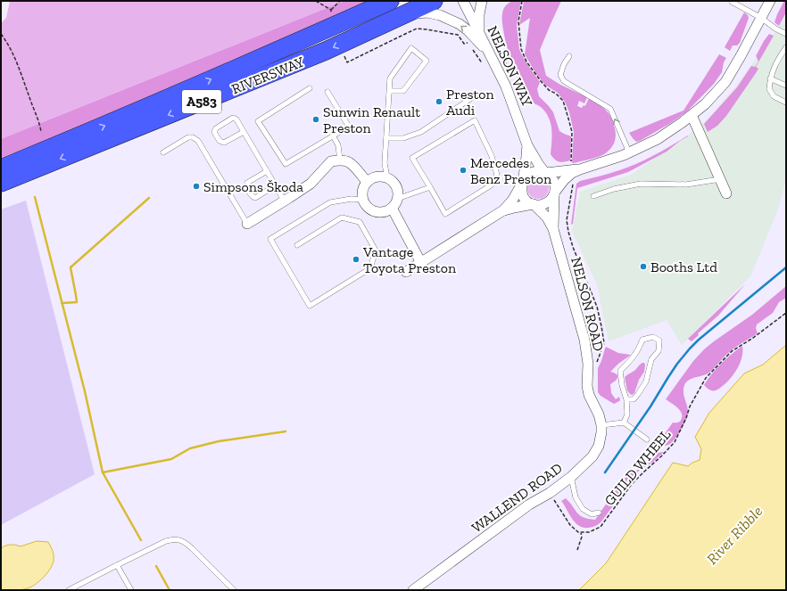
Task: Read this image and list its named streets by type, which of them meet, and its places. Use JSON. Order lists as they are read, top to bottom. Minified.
{"streets":{"highway":["RIVERSWAY","A583"],"street":["NELSON WAY","NELSON ROAD","WALLEND ROAD"],"path":["GUILD WHEEL"]},"crossings":[["NELSON WAY","NELSON ROAD"],["RIVERSWAY","A583"],["NELSON ROAD","WALLEND ROAD"]],"water":["River Ribble"],"places":["Preston Audi","Sunwin Renault Preston","Mercedes Benz Preston","Simpsons Škoda","Vantage Toyota Preston","Booths Ltd"]}
